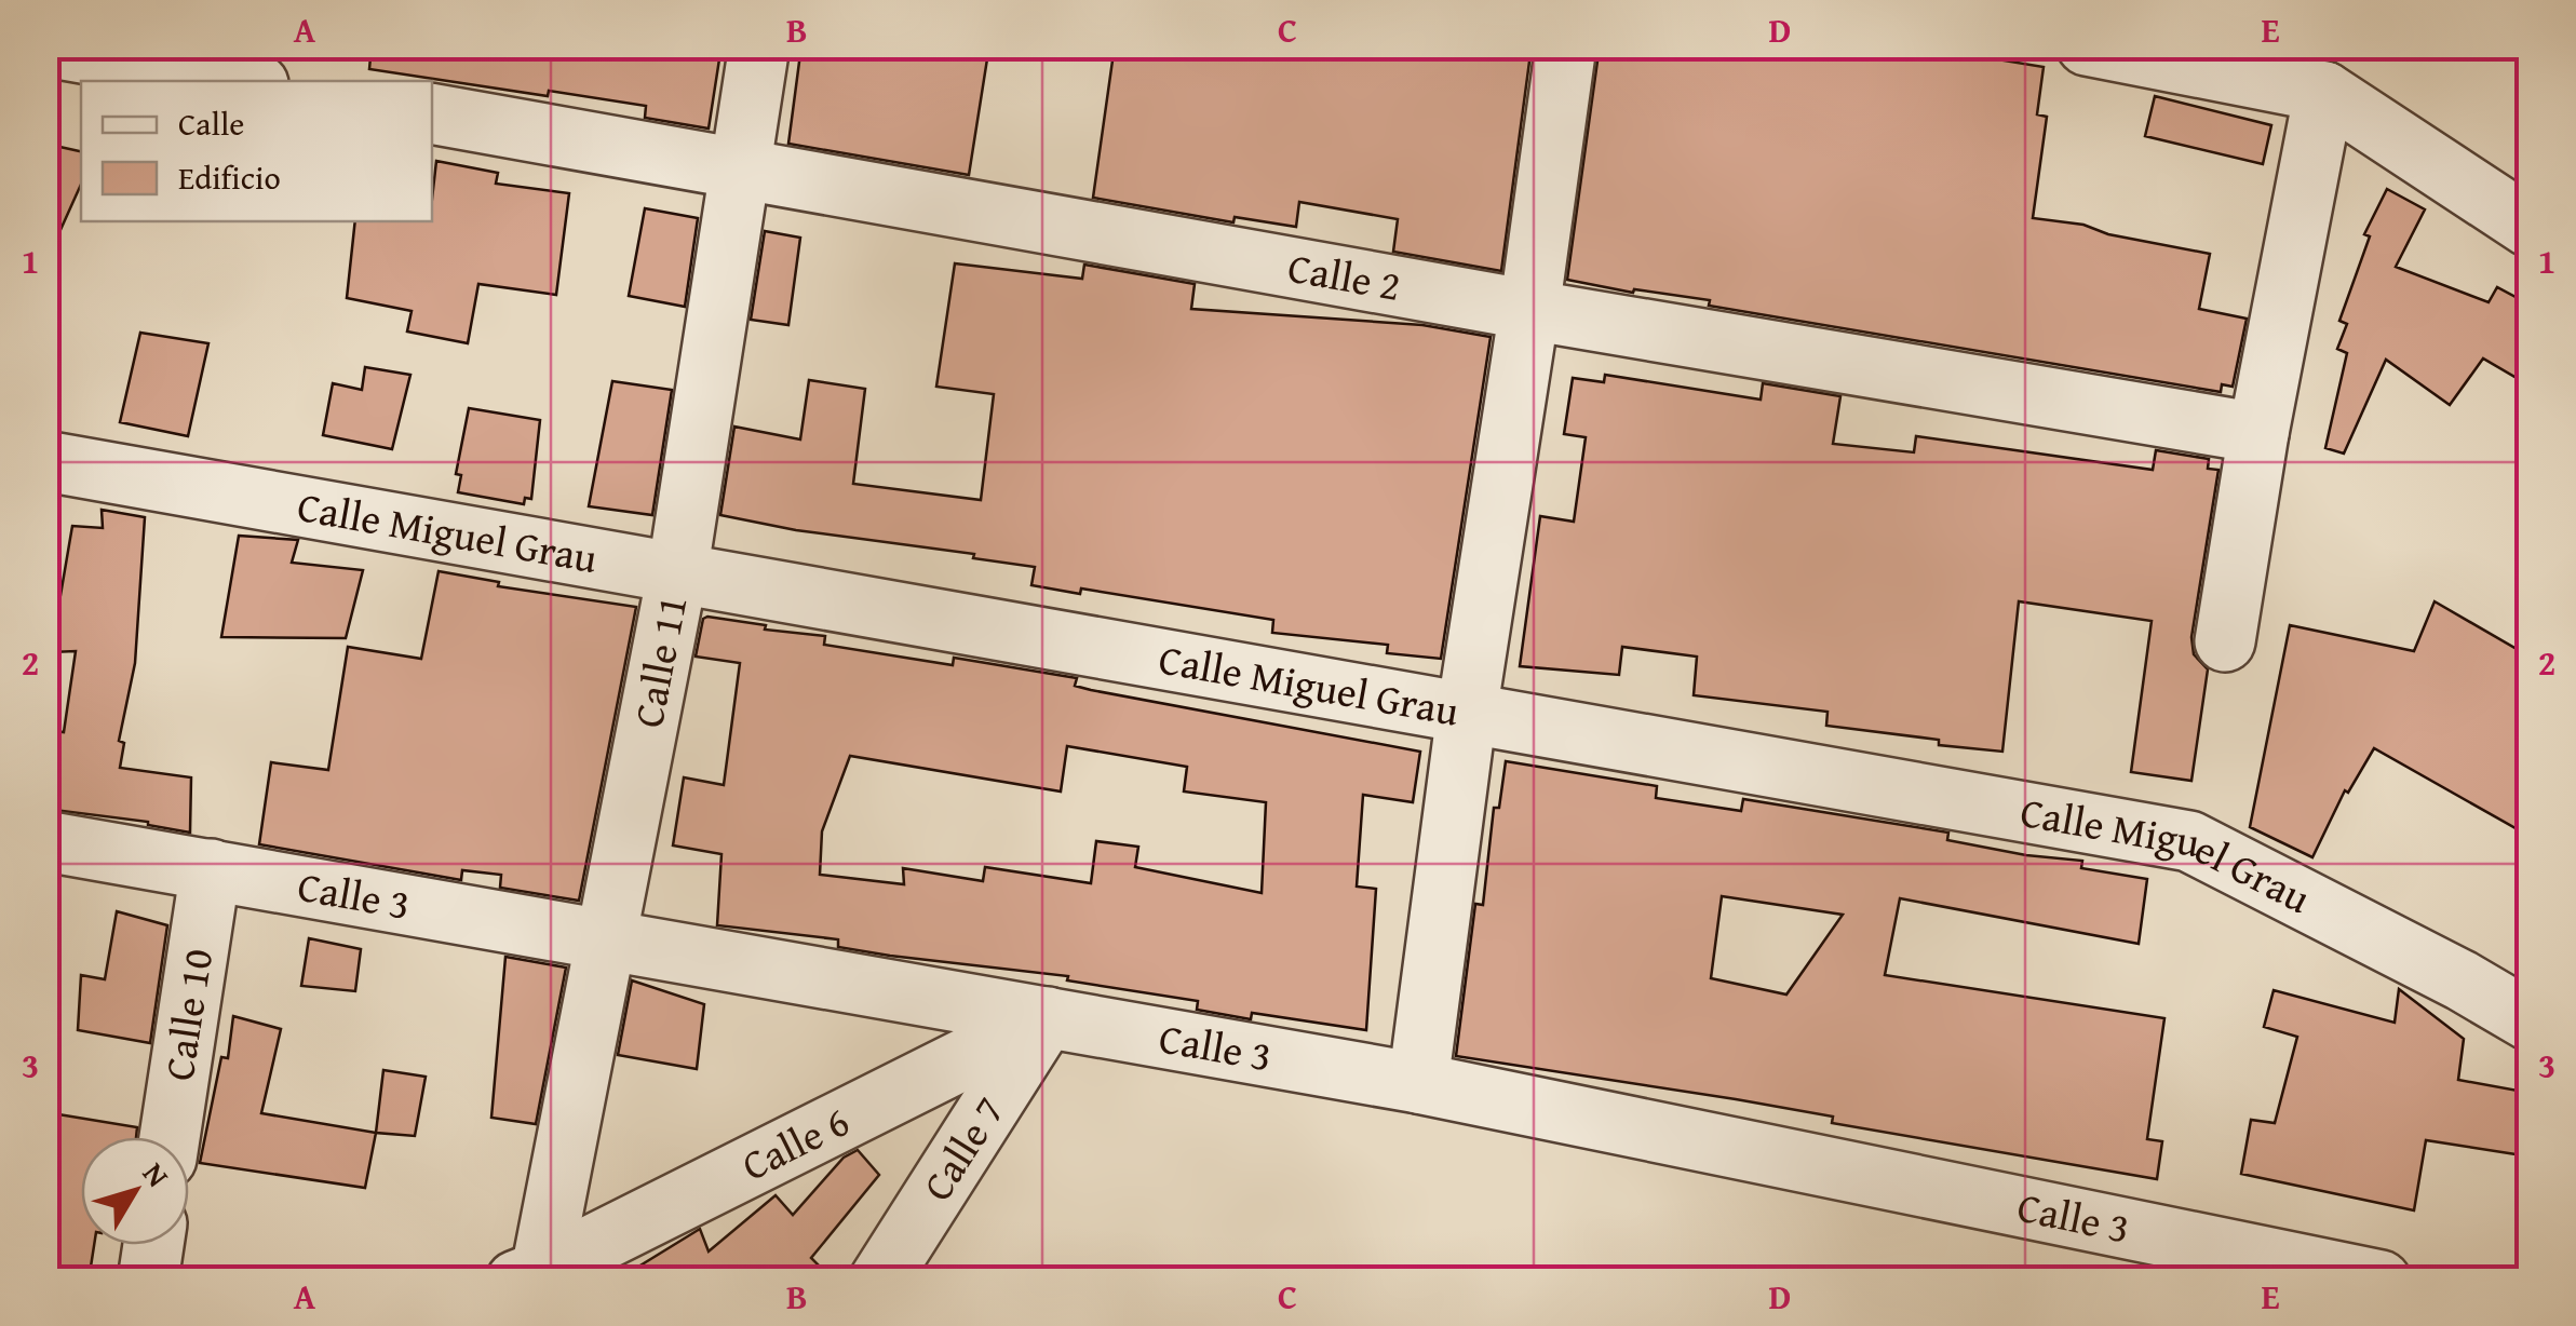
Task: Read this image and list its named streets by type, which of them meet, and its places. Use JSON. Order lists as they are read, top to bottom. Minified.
{"streets":{"street":["Calle 2","Calle Miguel Grau","Calle 11","Calle 3","Calle 10","Calle 6","Calle 7"]},"crossings":[["Calle 2","Calle 11"],["Calle Miguel Grau","Calle 11"],["Calle 11","Calle 3"],["Calle 11","Calle 6"],["Calle 3","Calle 10"],["Calle 3","Calle 6"],["Calle 3","Calle 7"],["Calle 6","Calle 7"]],"legend":["Calle","Edificio"],"north":"top right","grid":{"columns":["A","B","C","D","E"],"rows":["1","2","3"]}}
